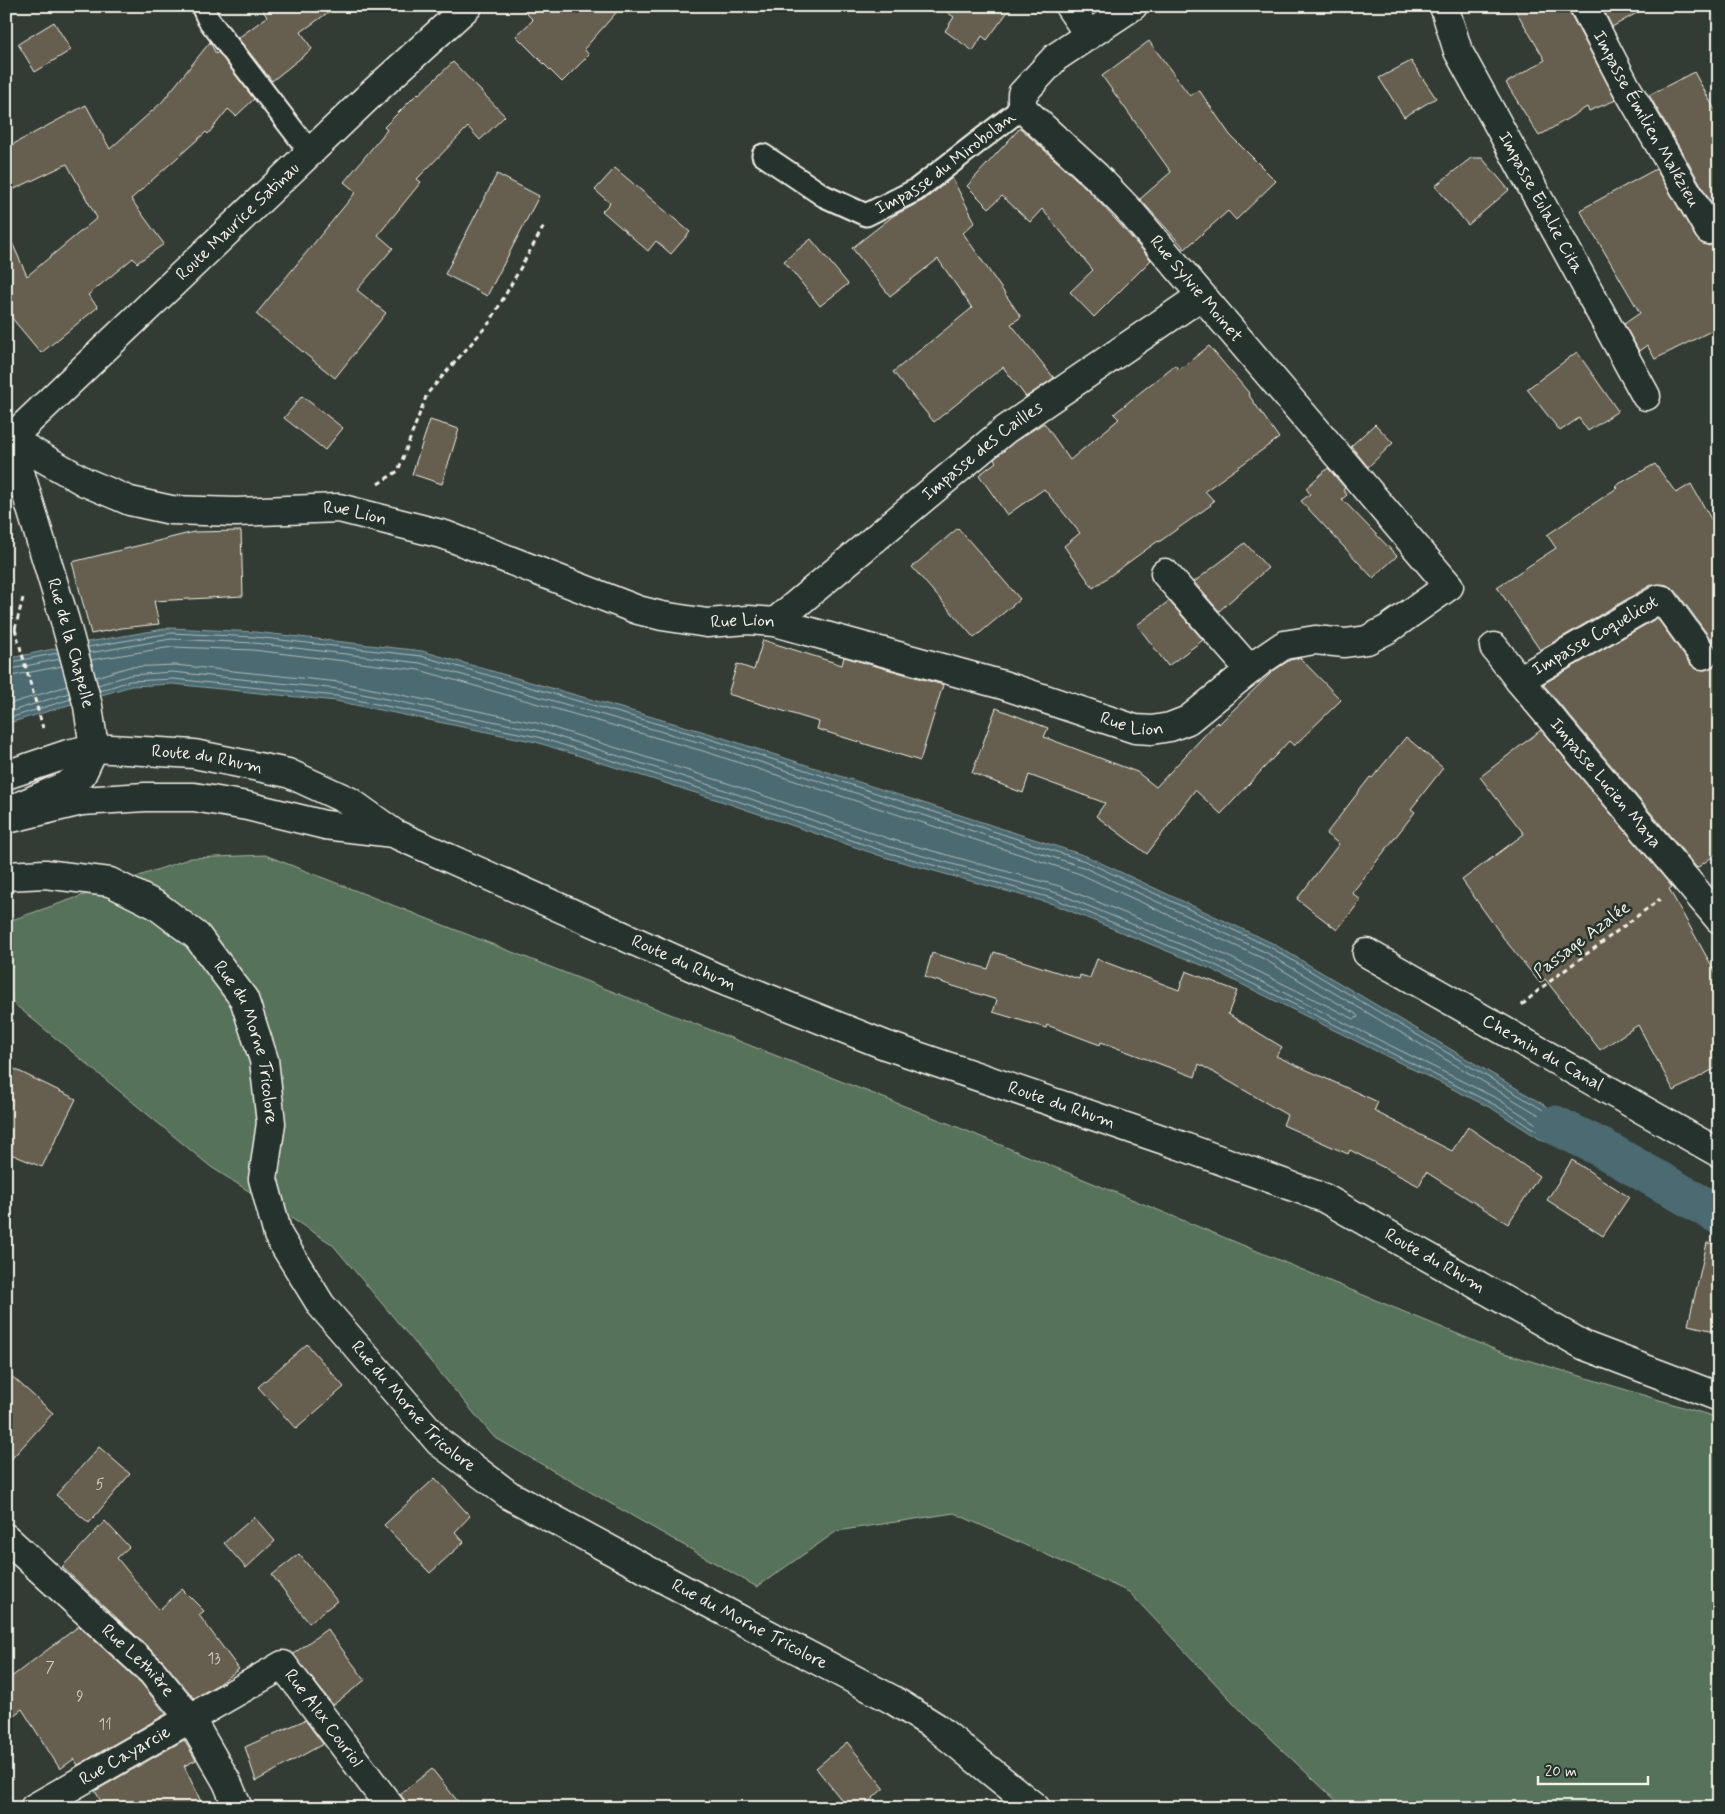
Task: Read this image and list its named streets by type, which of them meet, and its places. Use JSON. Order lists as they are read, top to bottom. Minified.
{"streets":{"street":["Impasse Émilien Malézieu","Impasse Eulalie Cita","Route Maurice Satinau","Rue Sylvie Moinet","Impasse des Cailles","Rue Lion","Impasse Coquelicot","Rue de la Chapelle","Route du Rhum","Impasse Lucien Maya","Rue du Morne Tricolore","Chemin du Canal","Rue Lethière","Rue Alex Couriol","Rue Cayarcie"],"lane":["Impasse du Mirobolan"],"path":["Passage Azalée"]},"crossings":[["Impasse du Mirobolan","Rue Sylvie Moinet"],["Route Maurice Satinau","Rue Lion"],["Route Maurice Satinau","Rue de la Chapelle"],["Rue Sylvie Moinet","Impasse des Cailles"],["Rue Sylvie Moinet","Rue Lion"],["Impasse des Cailles","Rue Lion"],["Rue Lion","Rue de la Chapelle"],["Impasse Coquelicot","Impasse Lucien Maya"],["Rue de la Chapelle","Route du Rhum"],["Impasse Lucien Maya","Passage Azalée"],["Passage Azalée","Chemin du Canal"],["Rue Lethière","Rue Alex Couriol"],["Rue Lethière","Rue Cayarcie"],["Rue Alex Couriol","Rue Cayarcie"]],"house_numbers":["5","13","7","9","11"],"scale_bar":"20 m"}
